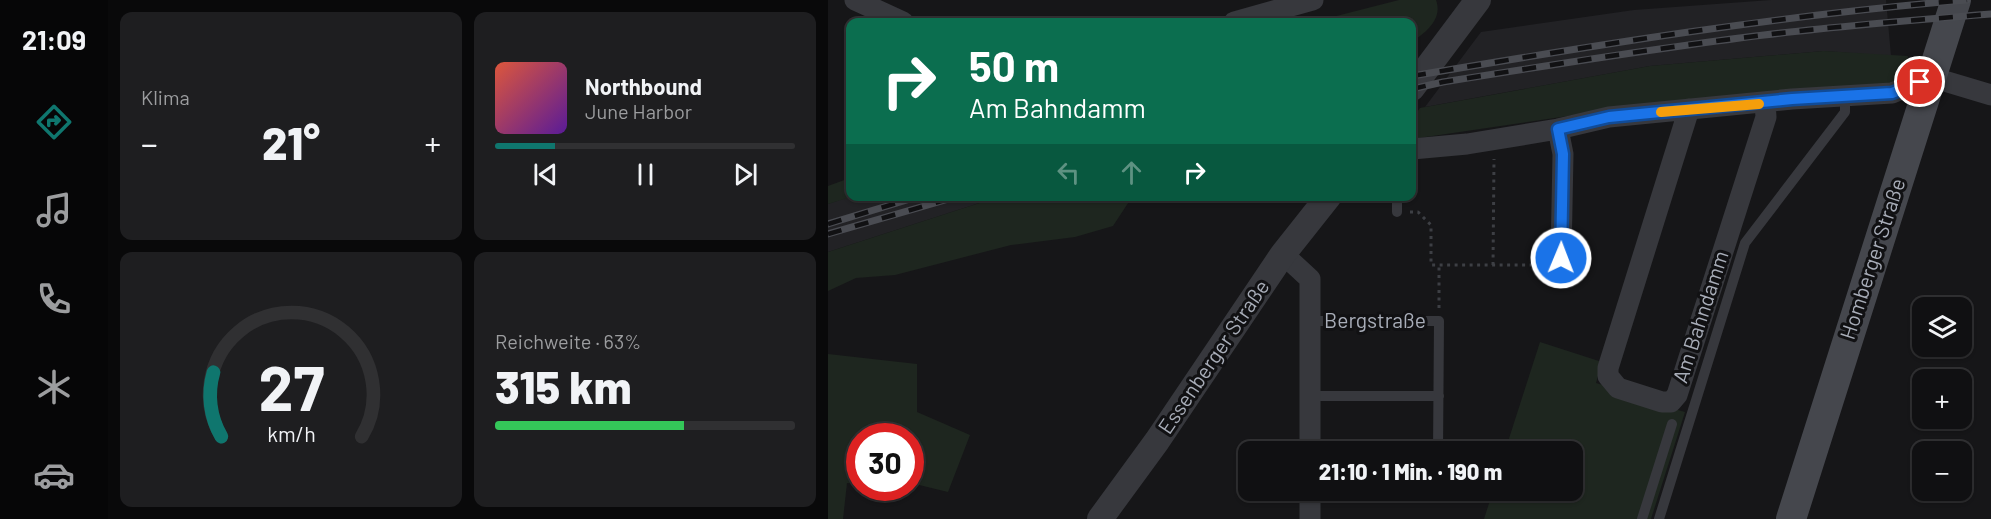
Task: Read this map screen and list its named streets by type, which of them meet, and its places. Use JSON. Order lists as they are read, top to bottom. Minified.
{"streets":{"main road":["Homberger Straße"],"street":["Am Bahndamm","Bergstraße","Essenberger Straße"]},"crossings":[["Bergstraße","Essenberger Straße"]],"page":{"tabs":"21:09","tile":["Klima",["Reichweite · 63%","315 km"]],"turn":["50 m","Am Bahndamm"],"song":["Northbound","June Harbor"],"heat":["−","21°","+"],"map_buttons":["+","−"],"limit":"30","trip":"21:10 · 1 Min. · 190 m","gauge":["27","km/h"]}}
